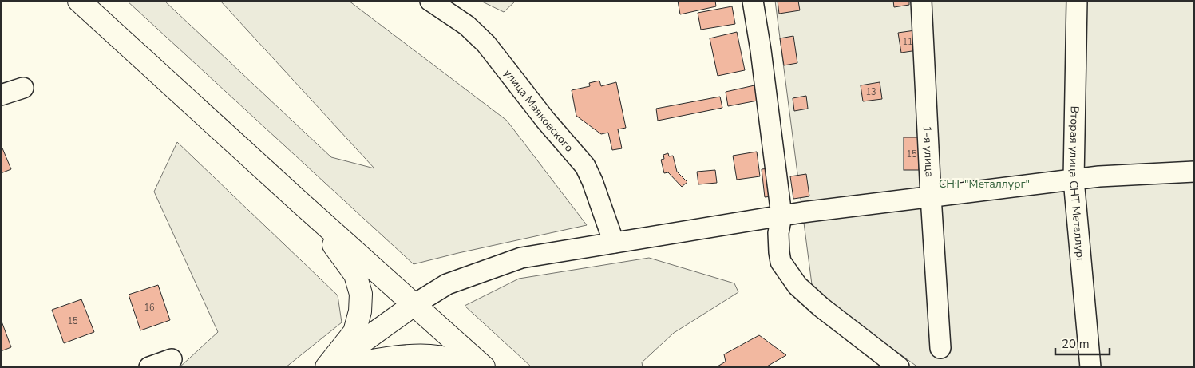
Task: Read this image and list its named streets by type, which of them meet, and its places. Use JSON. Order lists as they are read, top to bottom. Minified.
{"streets":{"street":["улица Маяковского","1-я улица","Вторая улица СНТ Металлург"]},"parks":["СНТ \"Металлург\""],"house_numbers":["11","13","15","16","15"],"scale_bar":"20 m"}
